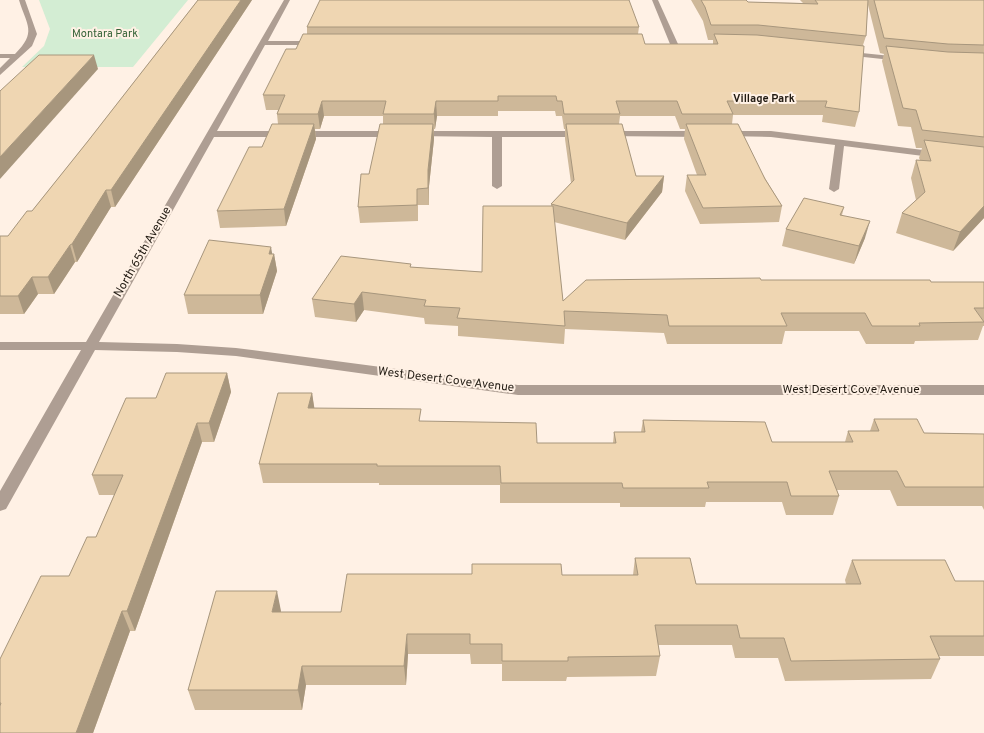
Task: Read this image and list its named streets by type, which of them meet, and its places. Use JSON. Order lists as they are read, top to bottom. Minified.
{"streets":{"street":["North 65th Avenue","West Desert Cove Avenue"]},"crossings":[["North 65th Avenue","West Desert Cove Avenue"]],"districts":["Village Park"],"parks":["Montara Park"]}
